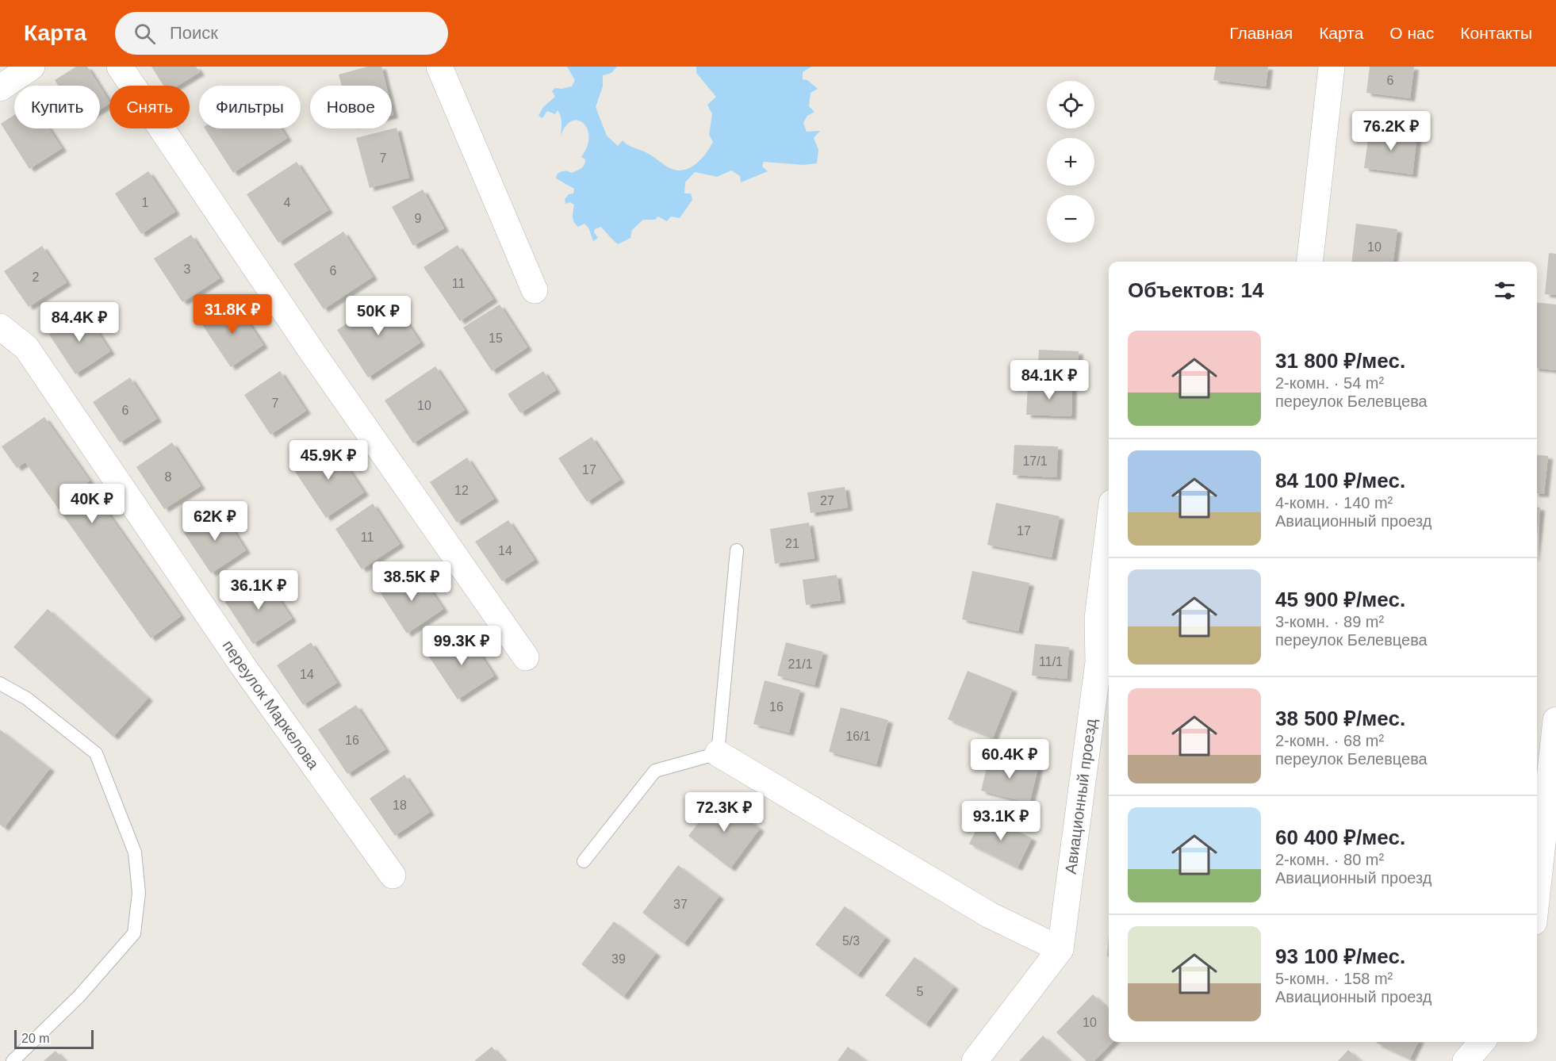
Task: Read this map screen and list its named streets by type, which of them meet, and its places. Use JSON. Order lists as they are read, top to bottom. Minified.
{"streets":{"street":["переулок Маркелова","Авиационный проезд"]},"house_numbers":["6","7","1","4","9","10","3","6","2","11","15","7","10","6","17/1","17","8","12","27","17","11","21","14","11/1","21/1","14","16","16/1","16","18","37","5/3","39","5","10"],"scale_bar":"20 m","page":{"header":"Карта","search":"Поиск","nav":["Главная","Карта","О нас","Контакты"],"map_buttons":["+","−"],"chip":["Купить","Снять","Фильтры","Новое"],"price":["76.2K ₽","31.8K ₽","50K ₽","84.4K ₽","84.1K ₽","45.9K ₽","40K ₽","62K ₽","38.5K ₽","36.1K ₽","99.3K ₽","60.4K ₽","72.3K ₽","93.1K ₽"],"heading":"Объектов: 14","list":[{"name":"31 800 ₽/мес.","note":"2-комн. · 54 m² · переулок Белевцева"},{"name":"84 100 ₽/мес.","note":"4-комн. · 140 m² · Авиационный проезд"},{"name":"45 900 ₽/мес.","note":"3-комн. · 89 m² · переулок Белевцева"},{"name":"38 500 ₽/мес.","note":"2-комн. · 68 m² · переулок Белевцева"},{"name":"60 400 ₽/мес.","note":"2-комн. · 80 m² · Авиационный проезд"},{"name":"93 100 ₽/мес.","note":"5-комн. · 158 m² · Авиационный проезд"}],"scale":"20 m"}}
